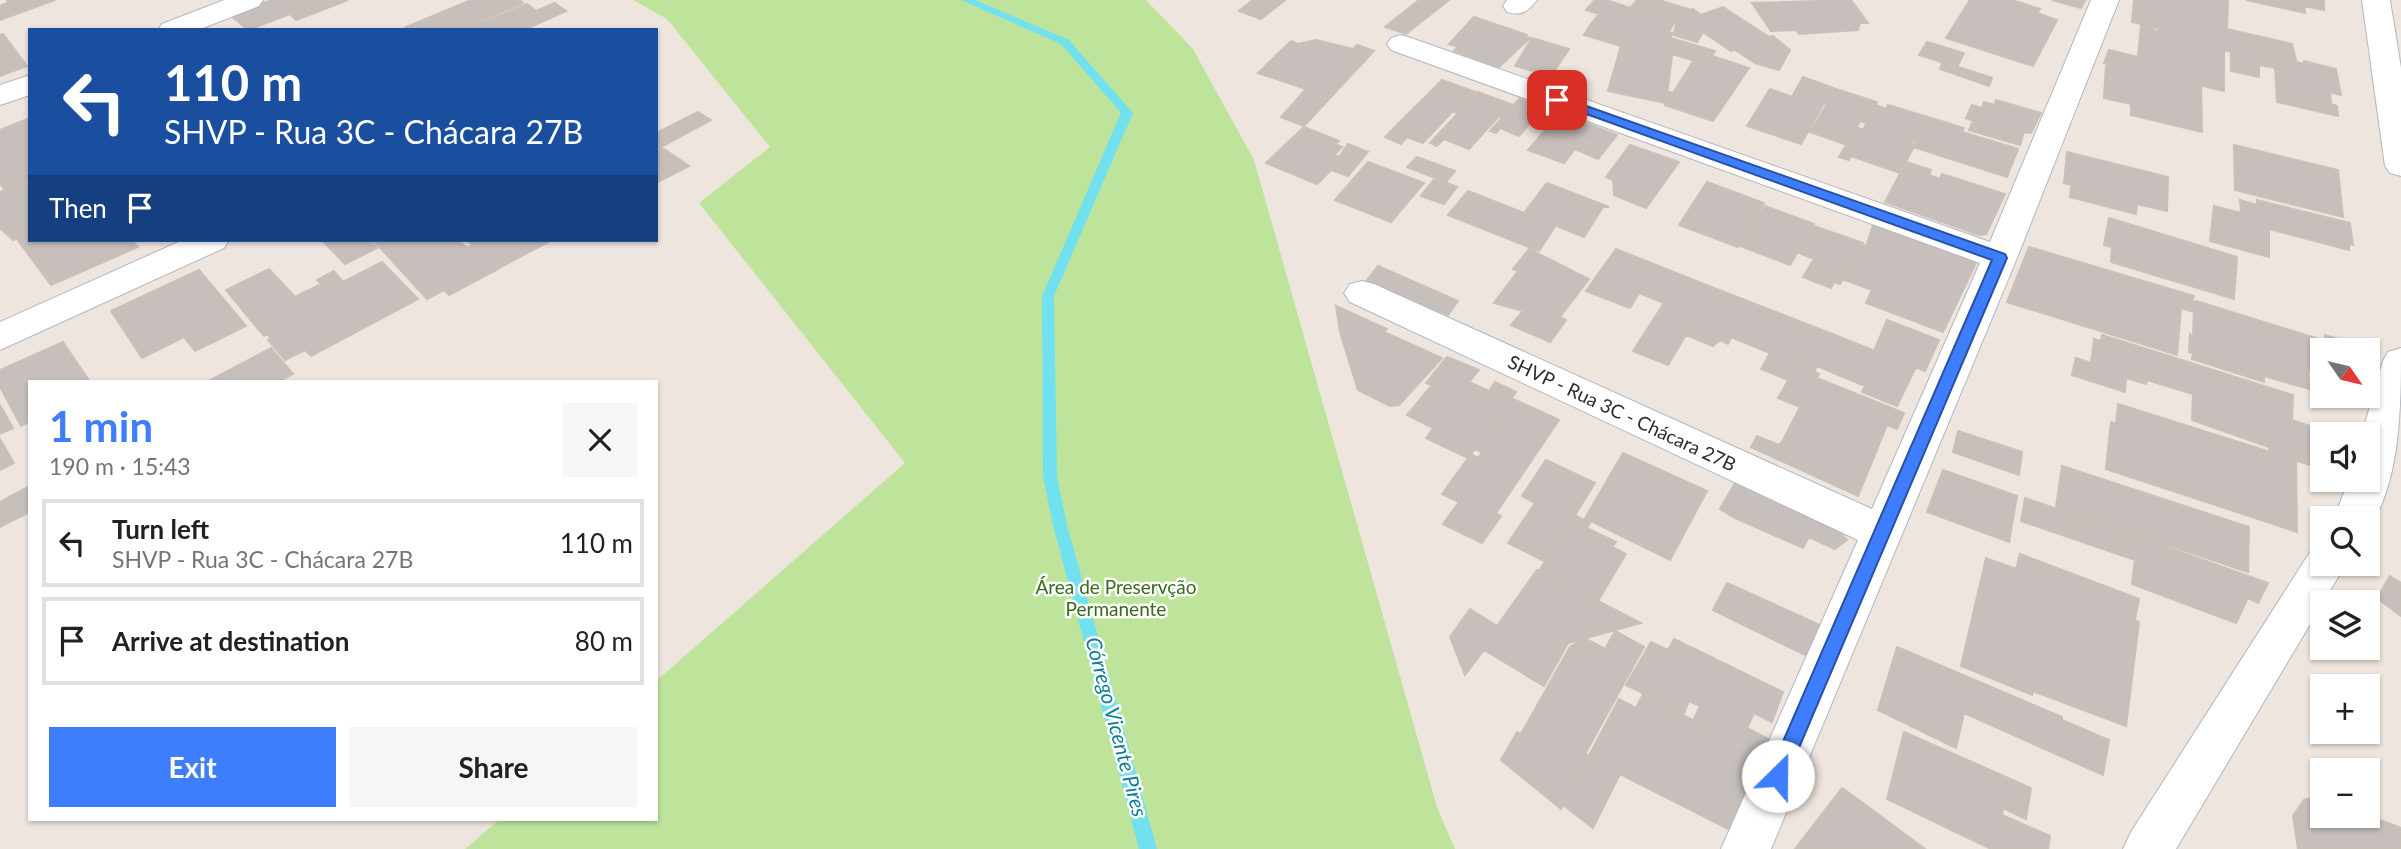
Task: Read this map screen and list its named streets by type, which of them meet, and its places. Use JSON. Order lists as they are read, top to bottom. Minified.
{"streets":{"street":["SHVP - Rua 3C - Chácara 27B"]},"water":["Córrego Vicente Pires"],"parks":["Área de Preservção Permanente"],"north":"bottom right","page":{"turn":["110 m","SHVP - Rua 3C - Chácara 27B"],"then":"Then","map_buttons":["+","−"],"heading":["1 min","190 m · 15:43"],"list":[{"name":"Turn left","note":"SHVP - Rua 3C - Chácara 27B","value":"110 m"},{"name":"Arrive at destination","value":"80 m"}],"buttons":["Exit","Share"]}}
